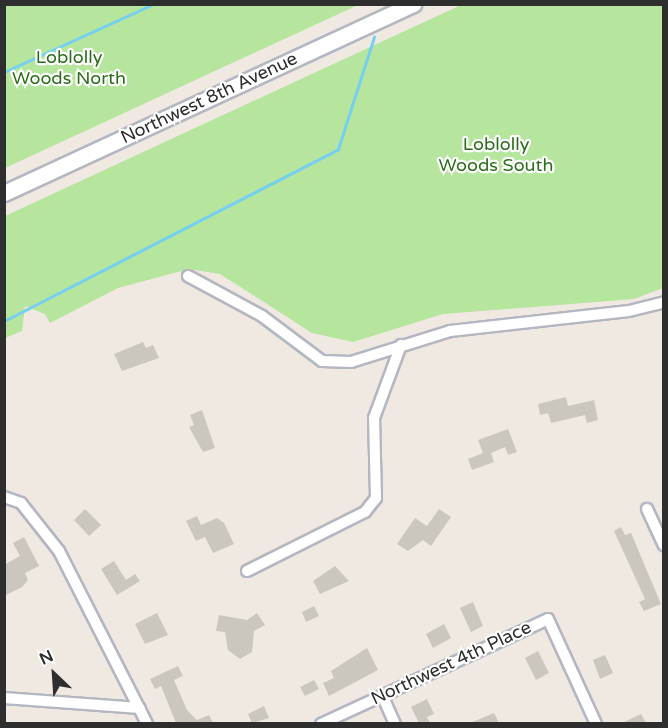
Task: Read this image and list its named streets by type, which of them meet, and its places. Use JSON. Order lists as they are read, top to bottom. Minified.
{"streets":{"street":["Northwest 8th Avenue","Northwest 4th Place"]},"parks":["Loblolly Woods North","Loblolly Woods South"],"north":"top left"}
